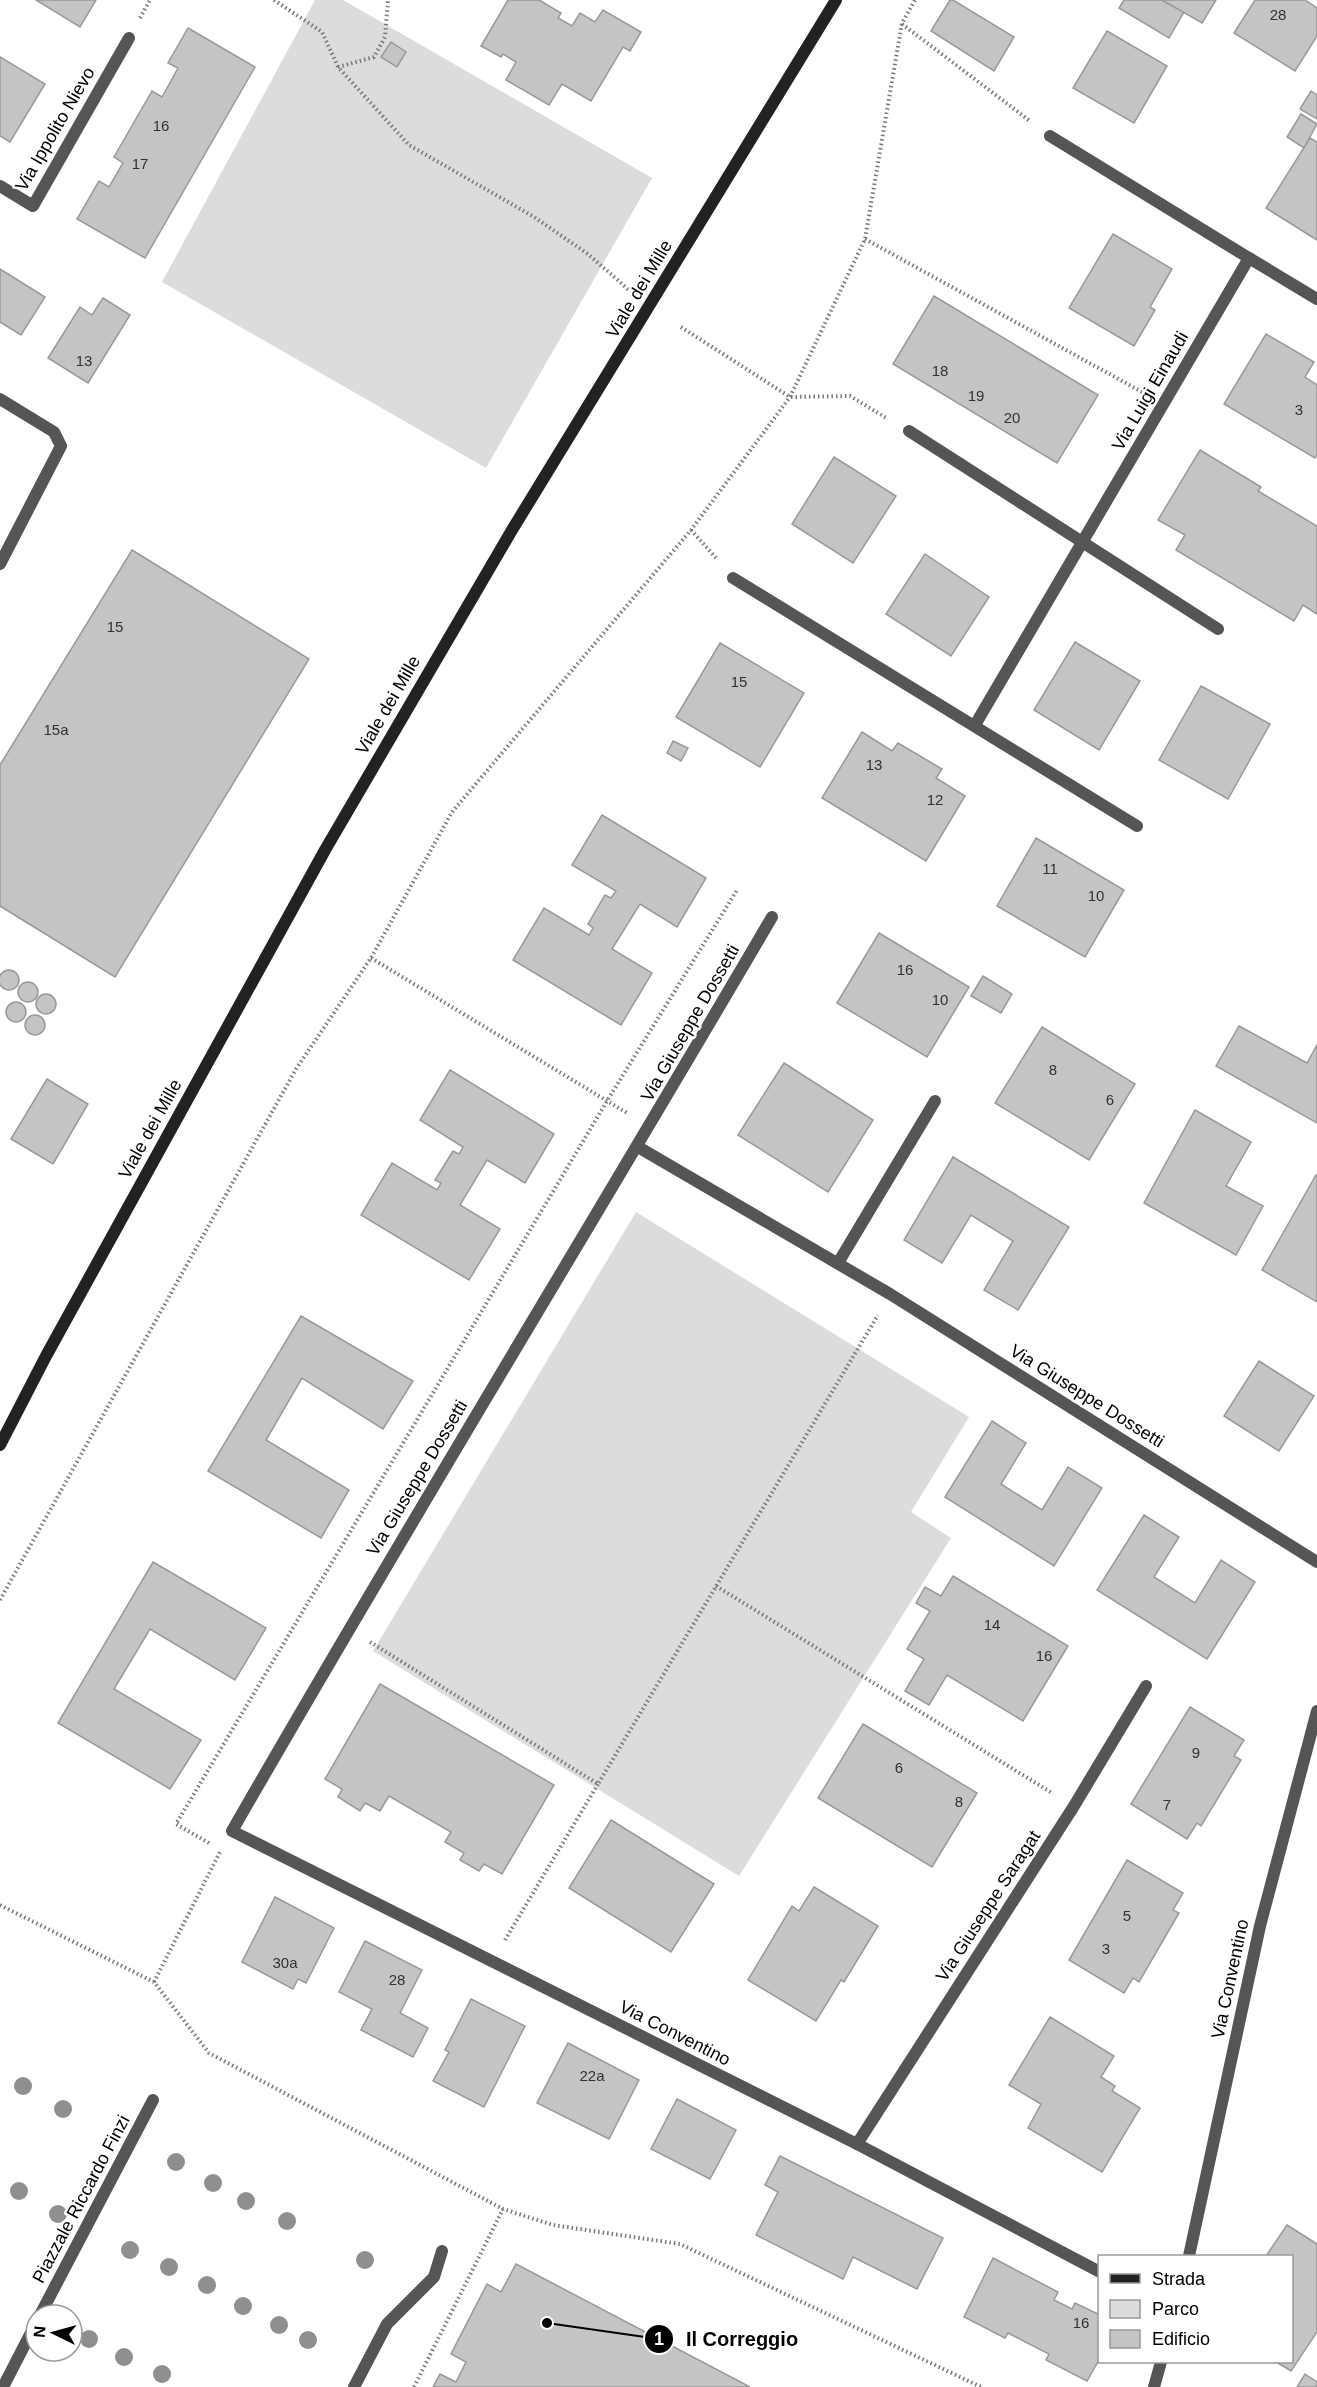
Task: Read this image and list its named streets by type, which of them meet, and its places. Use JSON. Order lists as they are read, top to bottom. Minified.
{"streets":{"main road":["Viale dei Mille"],"street":["Via Ippolito Nievo","Via Luigi Einaudi","Via Giuseppe Dossetti","Via Giuseppe Saragat","Via Conventino","Piazzale Riccardo Finzi"]},"crossings":[["Via Giuseppe Dossetti","Via Conventino"],["Via Giuseppe Saragat","Via Conventino"]],"places":["Il Correggio"],"house_numbers":["28","16","17","13","18","19","3","20","15","15","15a","13","12","11","10","16","10","8","6","14","16","9","6","8","7","5","3","30a","28","22a","16"],"legend":["Strada","Parco","Edificio"],"north":"left"}
